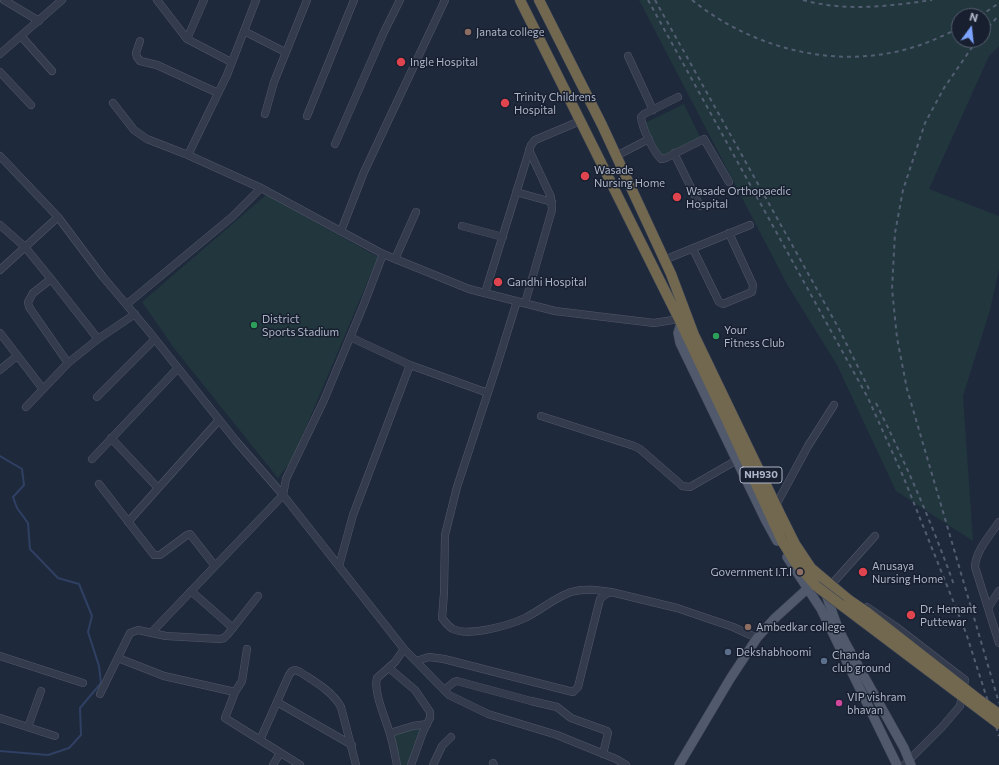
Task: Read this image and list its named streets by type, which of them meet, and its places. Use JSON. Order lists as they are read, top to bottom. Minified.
{"streets":{"highway":["NH930"]},"places":["Janata college","Ingle Hospital","Trinity Childrens Hospital","Wasade Nursing Home","Wasade Orthopaedic Hospital","Gandhi Hospital","District Sports Stadium","Your Fitness Club","Government I.T.I","Anusaya Nursing Home","Dr. Hemant Puttewar","Ambedkar college","Dekshabhoomi","Chanda club ground","VIP vishram bhavan"],"north":"top"}
